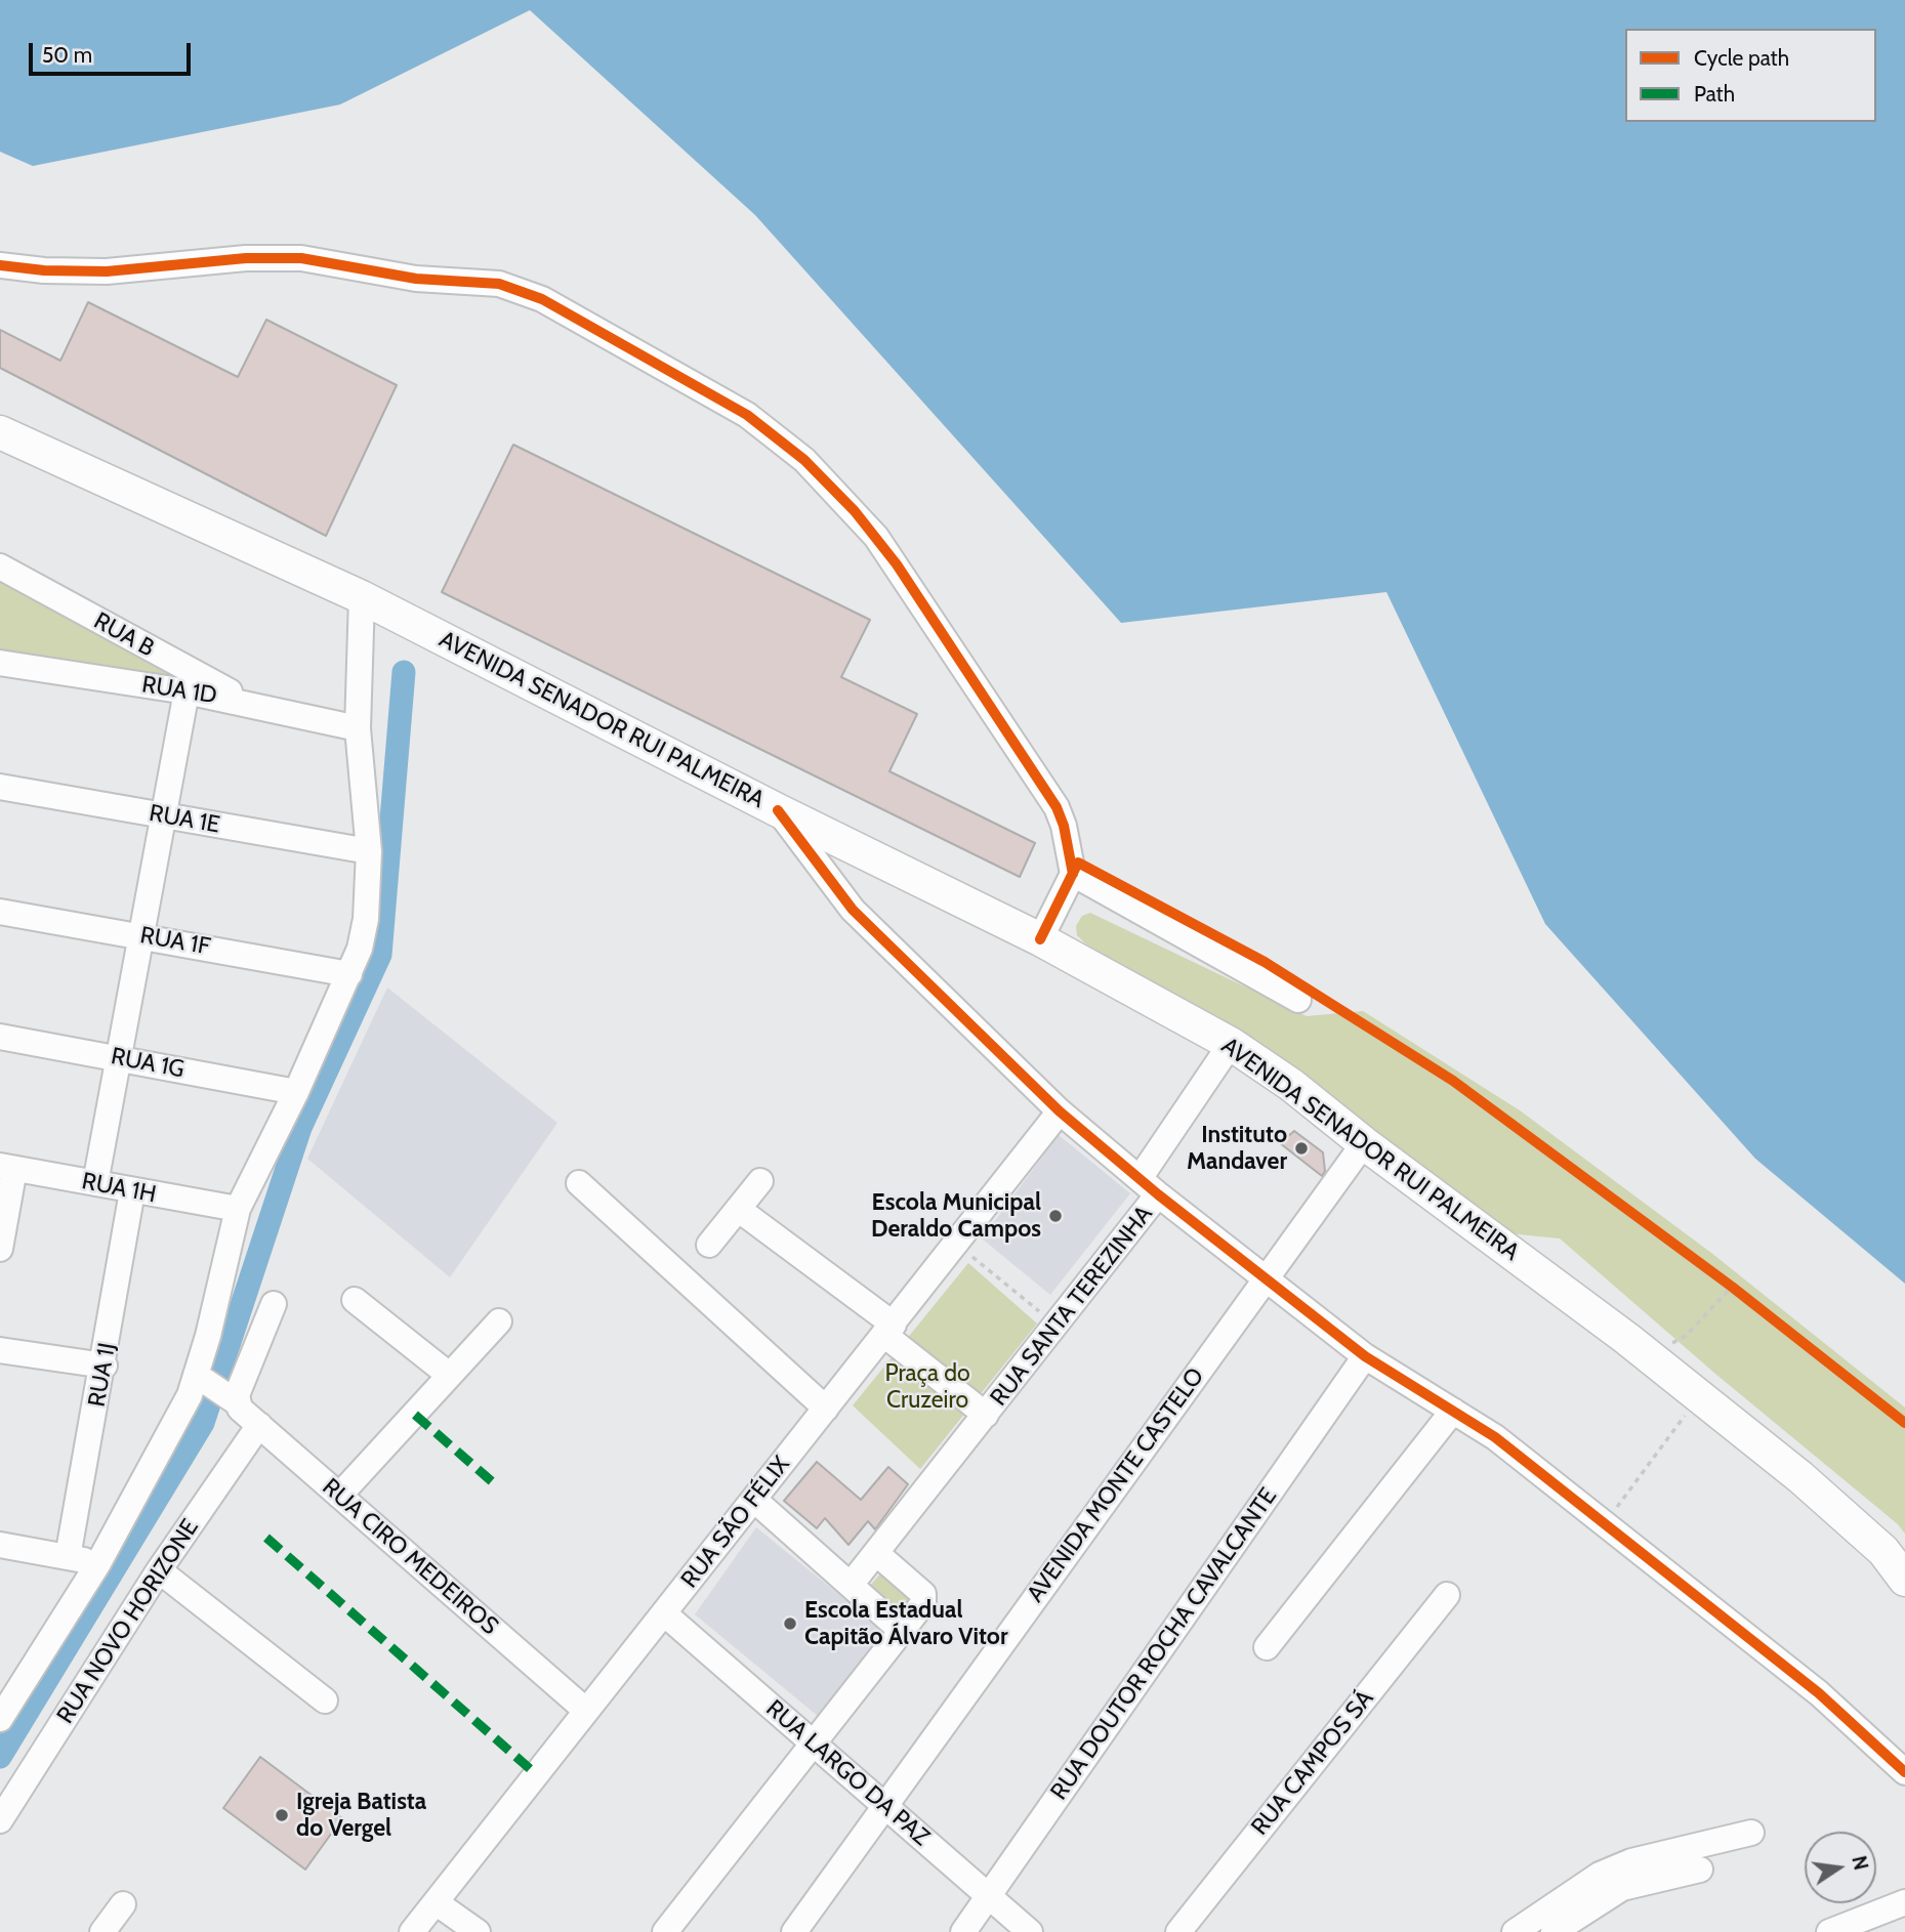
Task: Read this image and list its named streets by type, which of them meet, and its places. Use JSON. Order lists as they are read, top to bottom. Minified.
{"streets":{"main road":["AVENIDA SENADOR RUI PALMEIRA"],"street":["RUA B","RUA 1D","RUA 1E","RUA 1F","RUA 1G","RUA 1H","RUA SANTA TEREZINHA","RUA 1J","AVENIDA MONTE CASTELO","RUA SÃO FÉLIX","RUA CIRO MEDEIROS","RUA NOVO HORIZONE","RUA DOUTOR ROCHA CAVALCANTE","RUA CAMPOS SÁ","RUA LARGO DA PAZ"]},"crossings":[["RUA B","RUA 1D"],["AVENIDA SENADOR RUI PALMEIRA","RUA SANTA TEREZINHA"],["AVENIDA SENADOR RUI PALMEIRA","AVENIDA MONTE CASTELO"],["RUA 1H","RUA 1J"],["AVENIDA MONTE CASTELO","RUA LARGO DA PAZ"],["RUA SÃO FÉLIX","RUA CIRO MEDEIROS"],["RUA SÃO FÉLIX","RUA LARGO DA PAZ"],["RUA CIRO MEDEIROS","RUA NOVO HORIZONE"],["RUA DOUTOR ROCHA CAVALCANTE","RUA LARGO DA PAZ"]],"parks":["Praça do Cruzeiro"],"places":["Instituto Mandaver","Escola Municipal Deraldo Campos","Escola Estadual Capitão Álvaro Vitor","Igreja Batista do Vergel"],"legend":["Cycle path","Path"],"scale_bar":"50 m","north":"right"}
